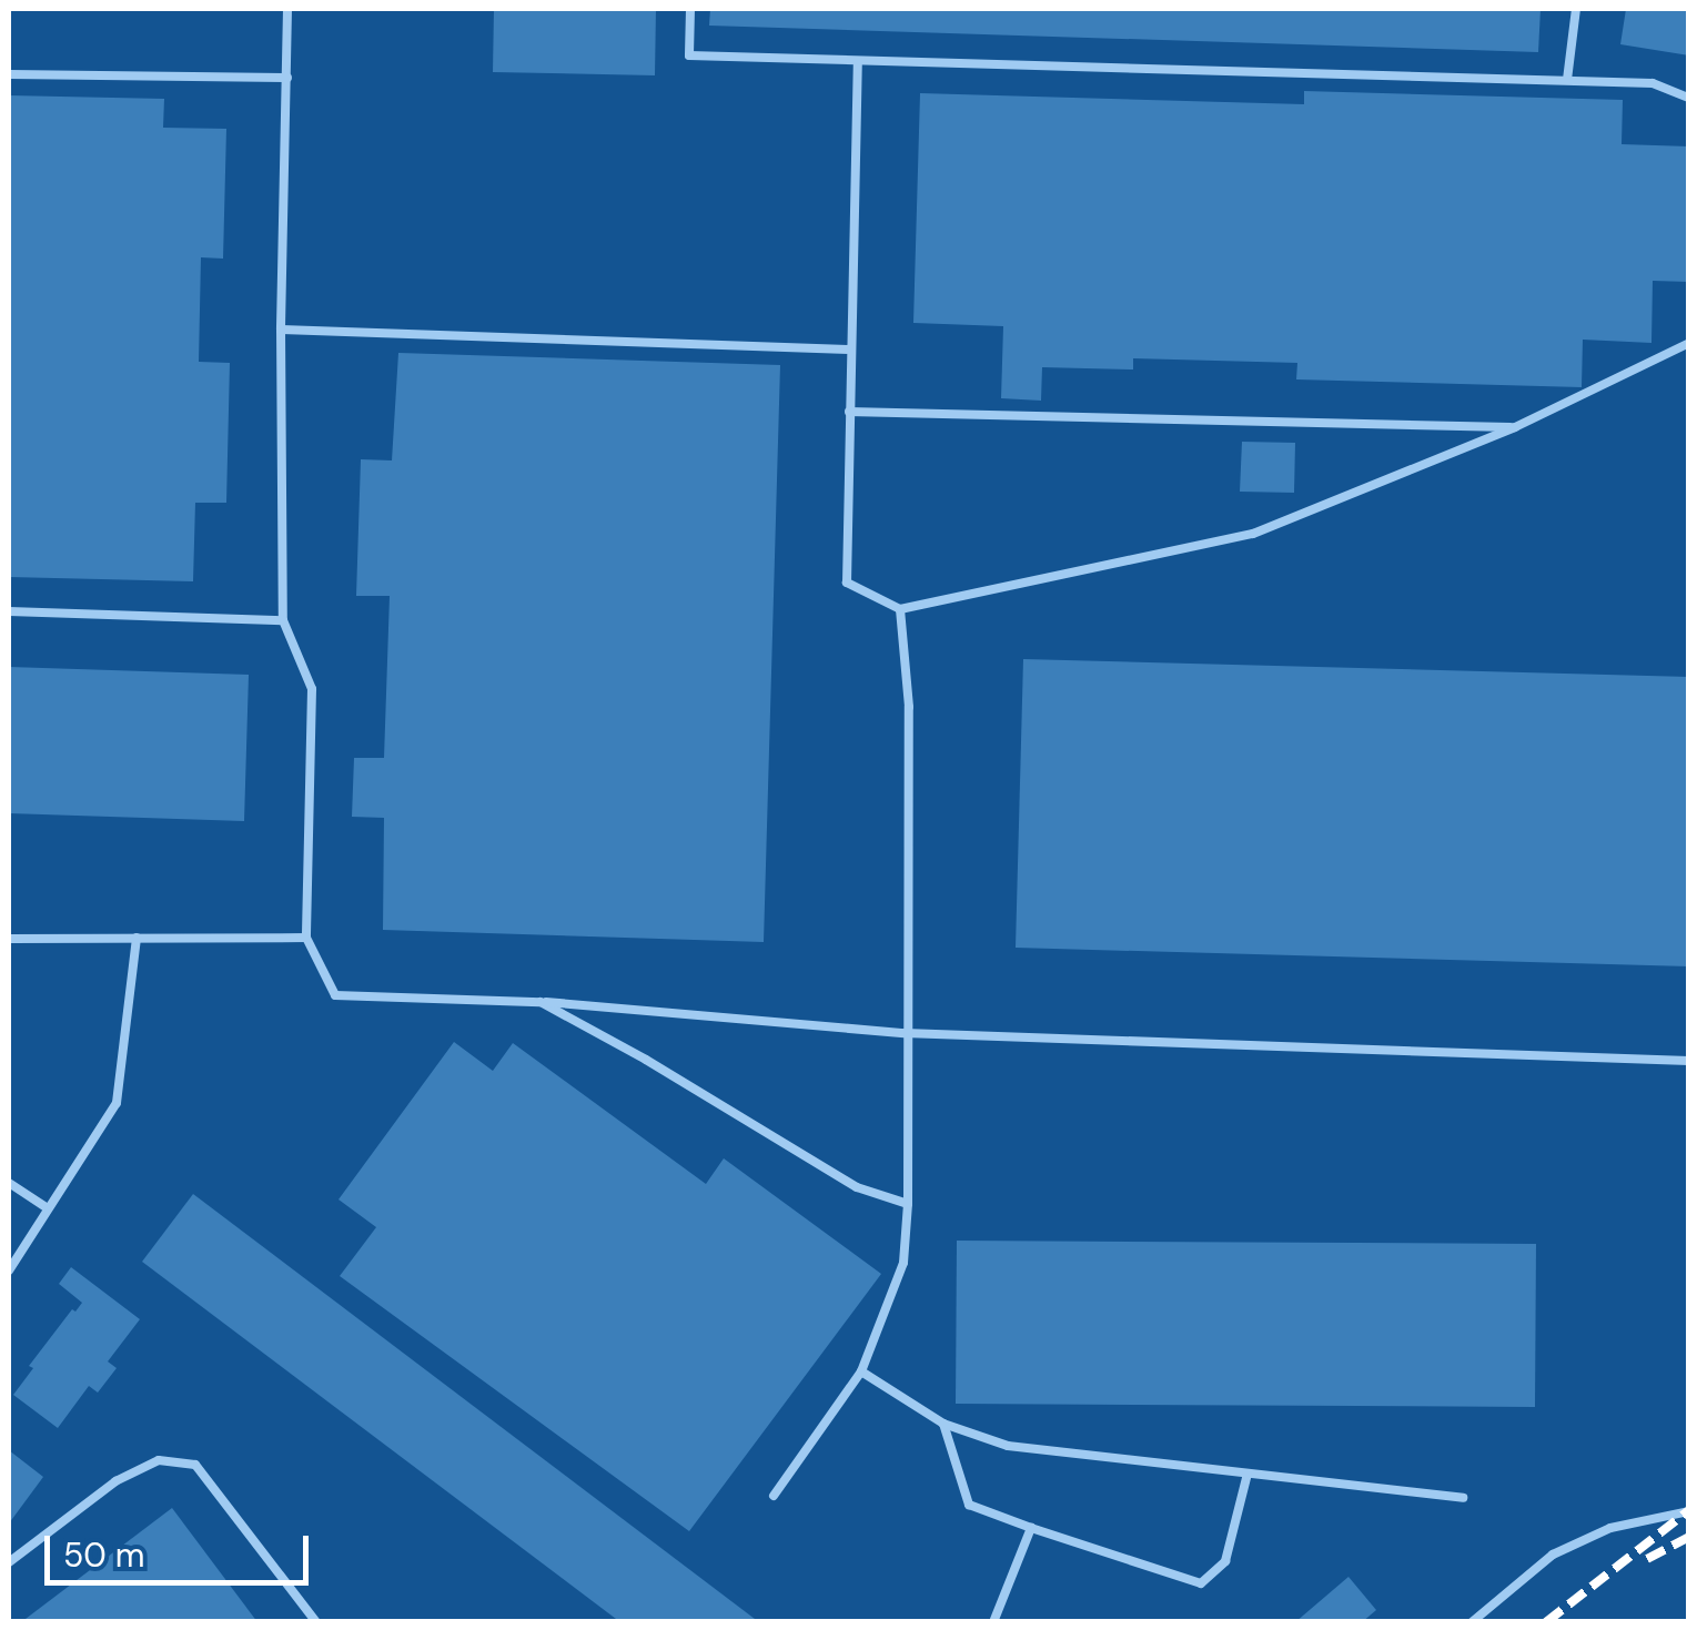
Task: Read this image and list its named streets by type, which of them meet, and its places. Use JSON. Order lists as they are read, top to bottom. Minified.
{"scale_bar":"50 m"}
